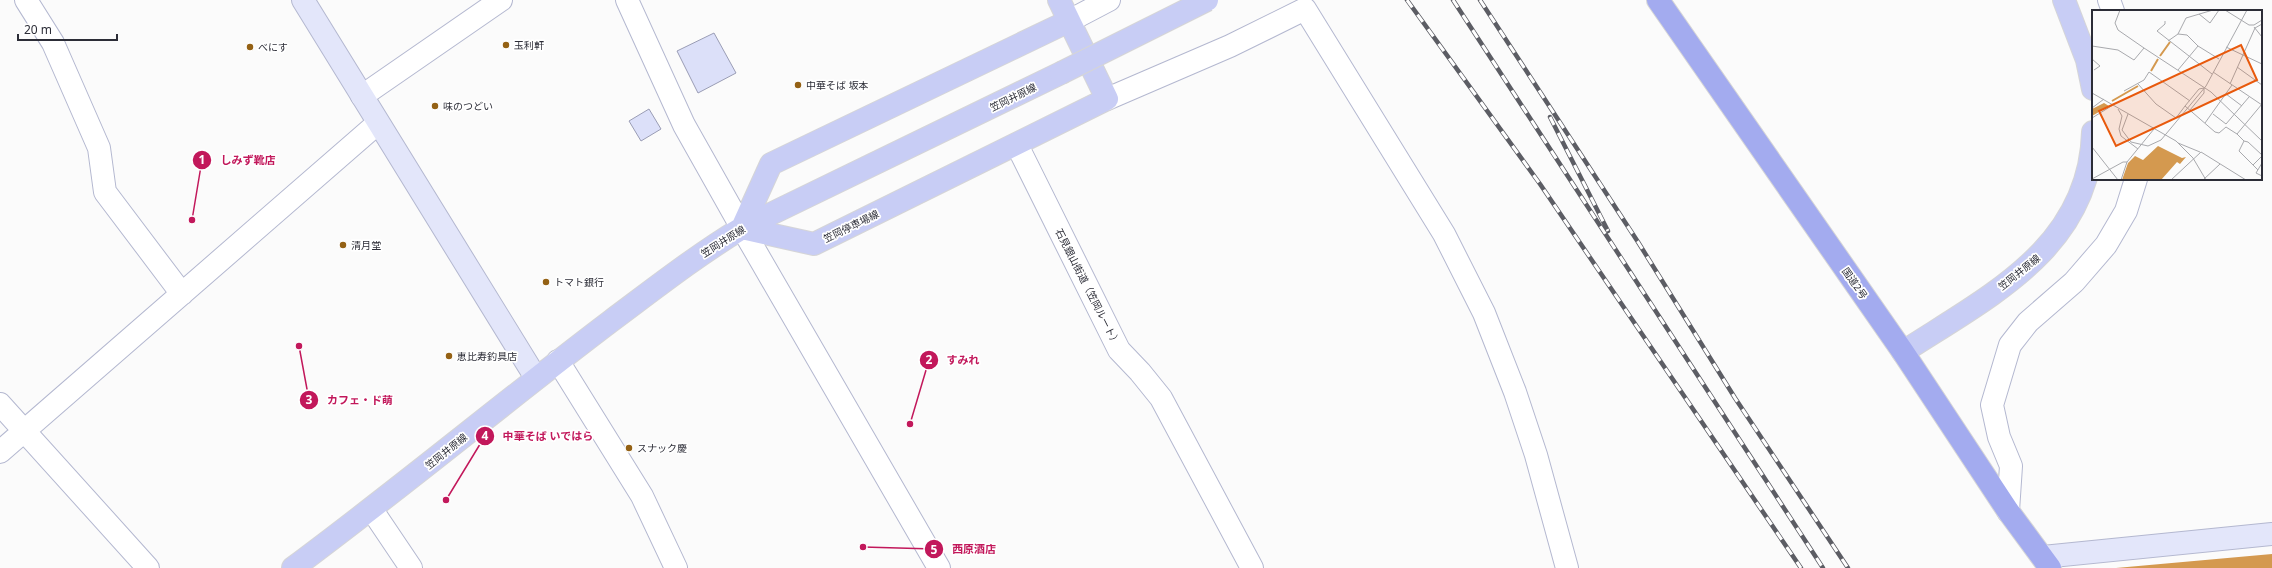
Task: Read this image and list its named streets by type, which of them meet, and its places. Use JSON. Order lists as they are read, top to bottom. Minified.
{"streets":{"highway":["国道2号"],"main road":["笠岡井原線","笠岡停車場線"],"street":["石見銀山街道（笠岡ルート）"]},"crossings":[["笠岡井原線","笠岡停車場線"],["笠岡井原線","国道2号"],["笠岡停車場線","石見銀山街道（笠岡ルート）"]],"places":["玉利軒","べにす","中華そば 坂本","味のつどい","しみず靴店","清月堂","トマト銀行","カフェ・ド萌","恵比寿釣具店","すみれ","スナック慶","中華そば いではら","西原酒店"],"scale_bar":"20 m"}
